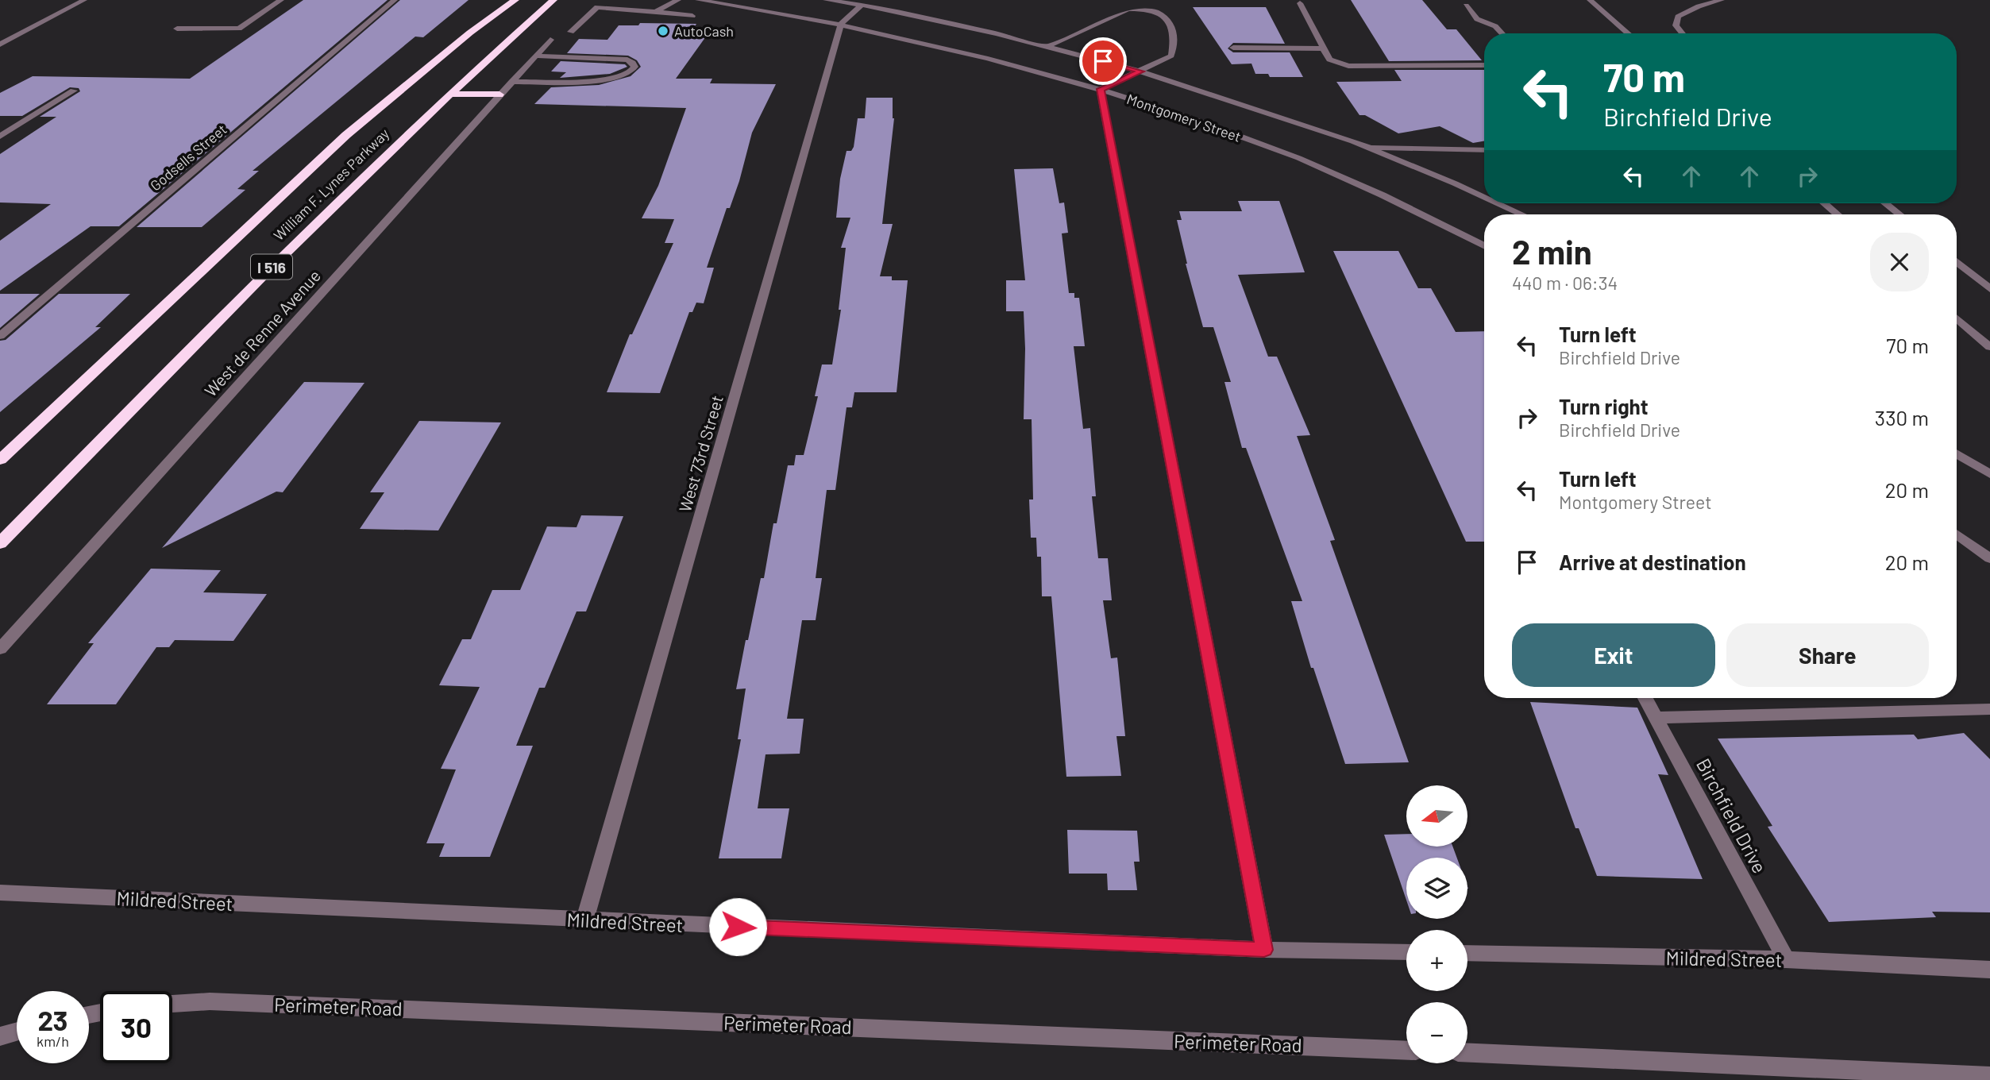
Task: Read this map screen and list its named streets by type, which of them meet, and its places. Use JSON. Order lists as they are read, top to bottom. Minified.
{"streets":{"highway":["William F. Lynes Parkway","I 516"],"street":["Montgomery Street","Godsells Street","West de Renne Avenue","West 73rd Street","Birchfield Drive","Mildred Street","Perimeter Road"]},"crossings":[["Montgomery Street","West 73rd Street"],["West 73rd Street","Mildred Street"],["Birchfield Drive","Mildred Street"]],"places":["AutoCash"],"north":"left","page":{"turn":["70 m","Birchfield Drive"],"heading":["2 min","440 m · 06:34"],"list":[{"name":"Turn left","note":"Birchfield Drive","value":"70 m"},{"name":"Turn right","note":"Birchfield Drive","value":"330 m"},{"name":"Turn left","note":"Montgomery Street","value":"20 m"},{"name":"Arrive at destination","value":"20 m"}],"buttons":["Exit","Share"],"map_buttons":["+","−"],"speed":"23 km/h","limit":"30"}}
